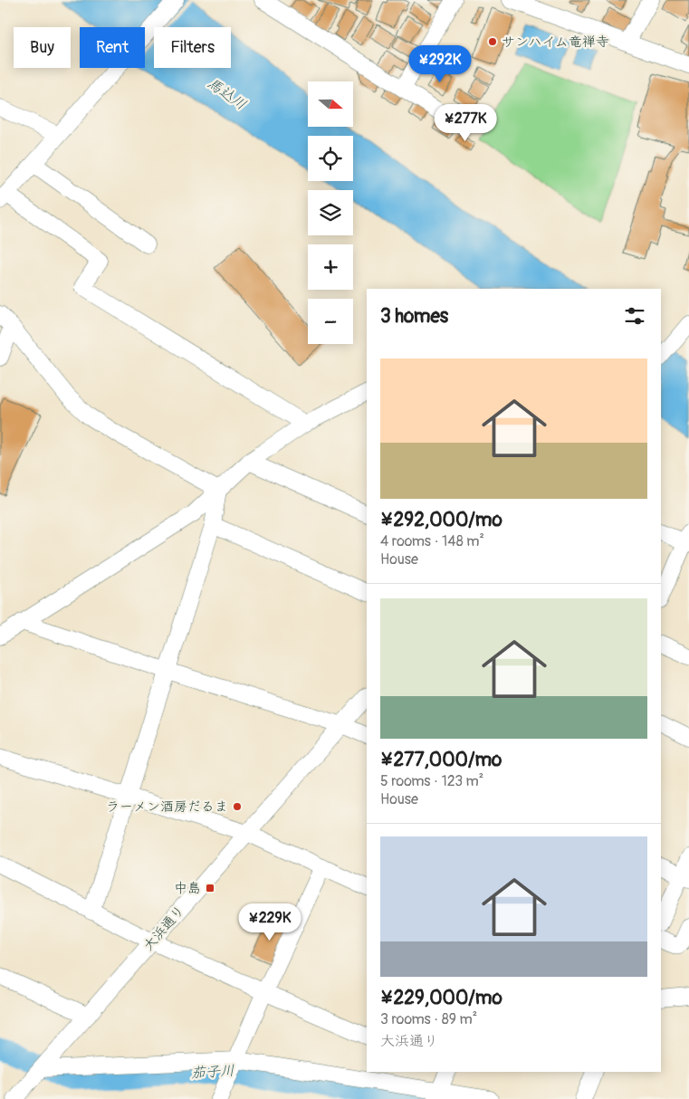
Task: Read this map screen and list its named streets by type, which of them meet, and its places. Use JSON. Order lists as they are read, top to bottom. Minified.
{"streets":{"street":["大浜通り"]},"water":["馬込川","茄子川"],"places":{"other":["サンハイム竜禅寺","ラーメン酒房だるま"],"transit":["中島"]},"north":"right","page":{"chip":["Buy","Rent","Filters"],"price":["¥292K","¥277K","¥229K"],"map_buttons":["+","−"],"heading":"3 homes","list":[{"name":"¥292,000/mo","note":"4 rooms · 148 m² · House"},{"name":"¥277,000/mo","note":"5 rooms · 123 m² · House"},{"name":"¥229,000/mo","note":"3 rooms · 89 m² · 大浜通り"}]}}
